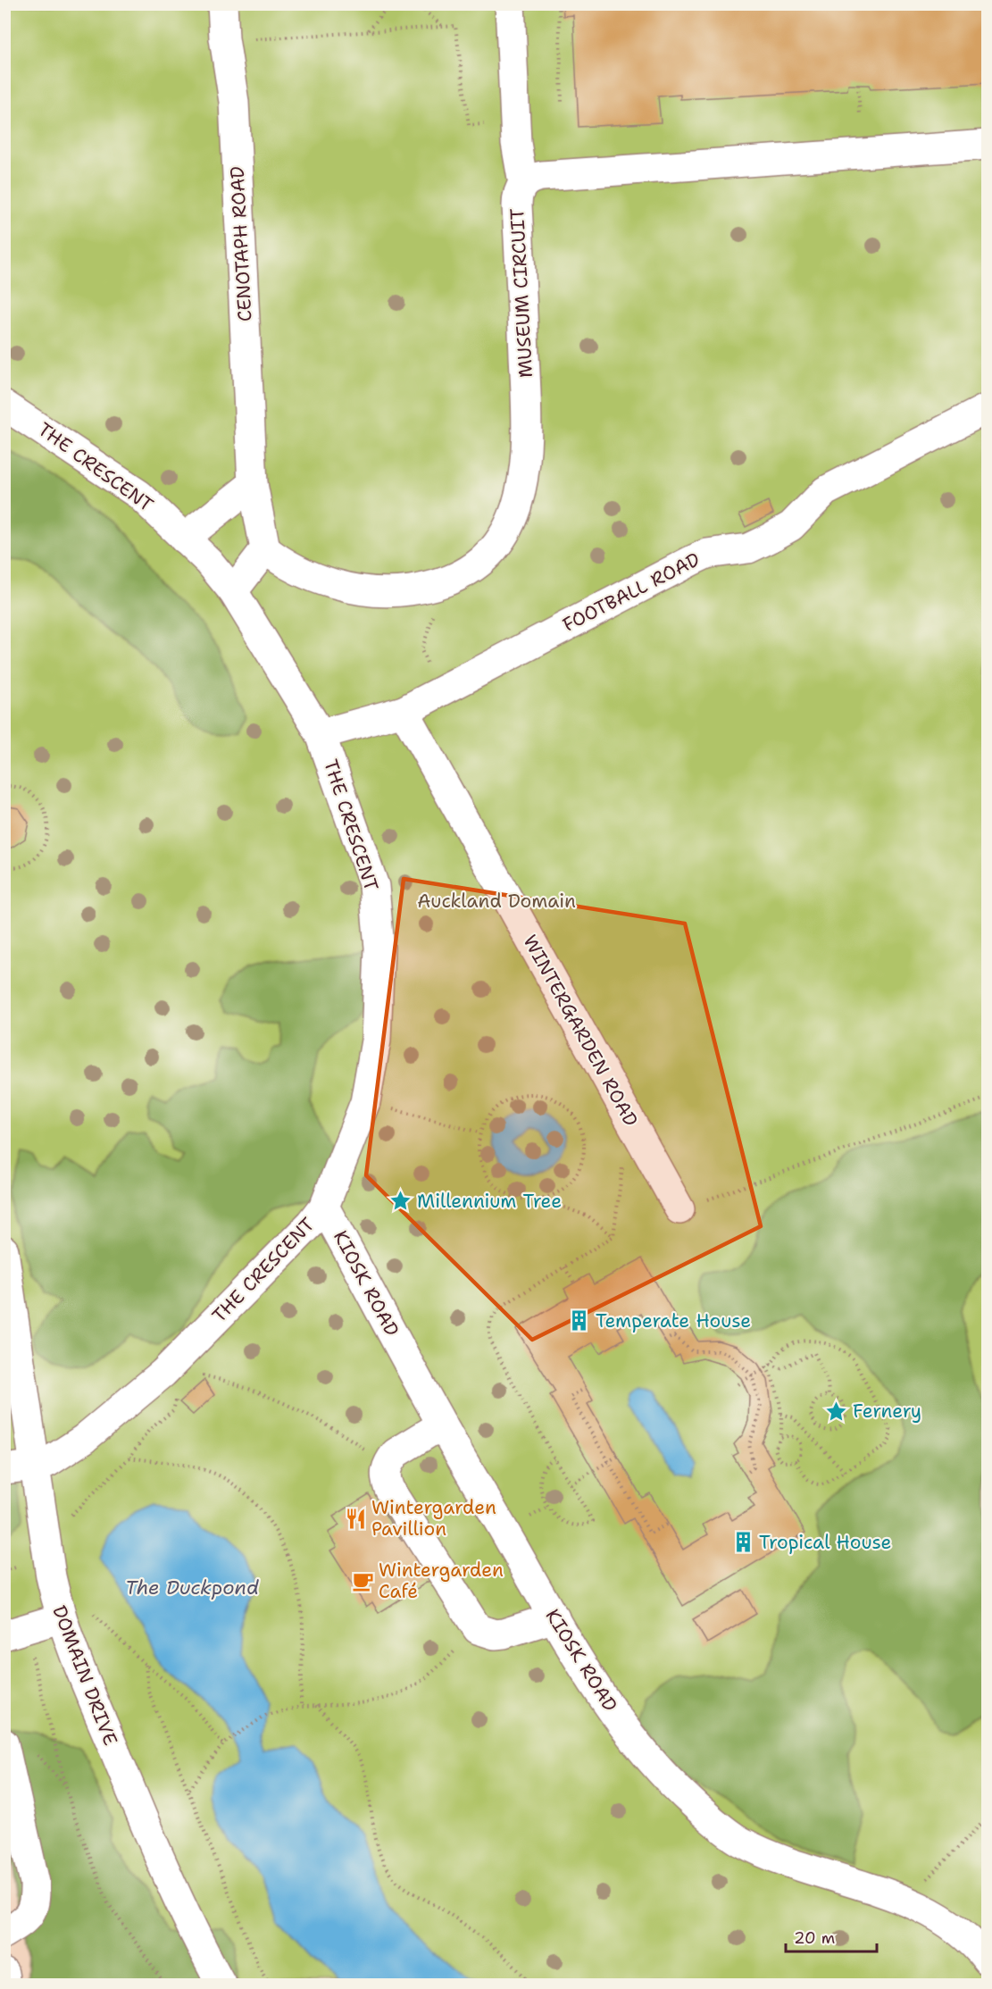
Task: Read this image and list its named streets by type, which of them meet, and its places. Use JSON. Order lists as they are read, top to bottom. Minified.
{"streets":{"street":["CENOTAPH ROAD","MUSEUM CIRCUIT","THE CRESCENT","FOOTBALL ROAD","WINTERGARDEN ROAD","KIOSK ROAD","DOMAIN DRIVE"]},"crossings":[["CENOTAPH ROAD","MUSEUM CIRCUIT"],["THE CRESCENT","FOOTBALL ROAD"],["THE CRESCENT","KIOSK ROAD"],["THE CRESCENT","DOMAIN DRIVE"],["FOOTBALL ROAD","WINTERGARDEN ROAD"]],"water":["The Duckpond"],"parks":["Auckland Domain"],"places":{"place":["Millennium Tree","Fernery"],"building":["Temperate House","Tropical House"],"restaurant":["Wintergarden Pavillion"],"cafe":["Wintergarden Café"]},"scale_bar":"20 m"}
